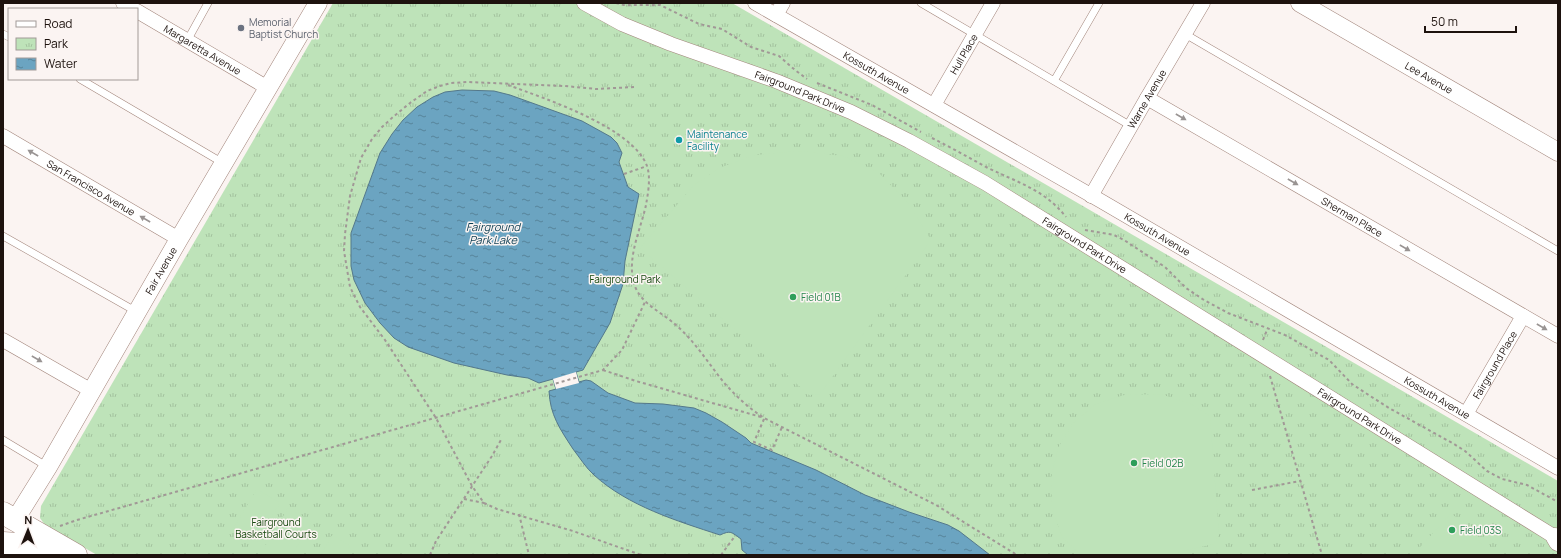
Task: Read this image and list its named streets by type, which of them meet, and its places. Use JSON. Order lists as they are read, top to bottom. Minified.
{"streets":{"street":["Margaretta Avenue","Hull Place","Kossuth Avenue","Lee Avenue","Fairground Park Drive","Warne Avenue","San Francisco Avenue","Sherman Place","Fair Avenue","Fairground Place"]},"crossings":[["Margaretta Avenue","Fair Avenue"],["Hull Place","Kossuth Avenue"],["Kossuth Avenue","Warne Avenue"],["Kossuth Avenue","Fairground Place"],["Warne Avenue","Sherman Place"],["San Francisco Avenue","Fair Avenue"],["Sherman Place","Fairground Place"]],"one_way":["San Francisco Avenue","Sherman Place"],"water":["Fairground Park Lake"],"parks":["Fairground Park","Fairground Basketball Courts"],"places":["Memorial Baptist Church","Maintenance Facility","Field 01B","Field 02B","Field 03S"],"legend":["Road","Park","Water"],"scale_bar":"50 m","north":"top"}
